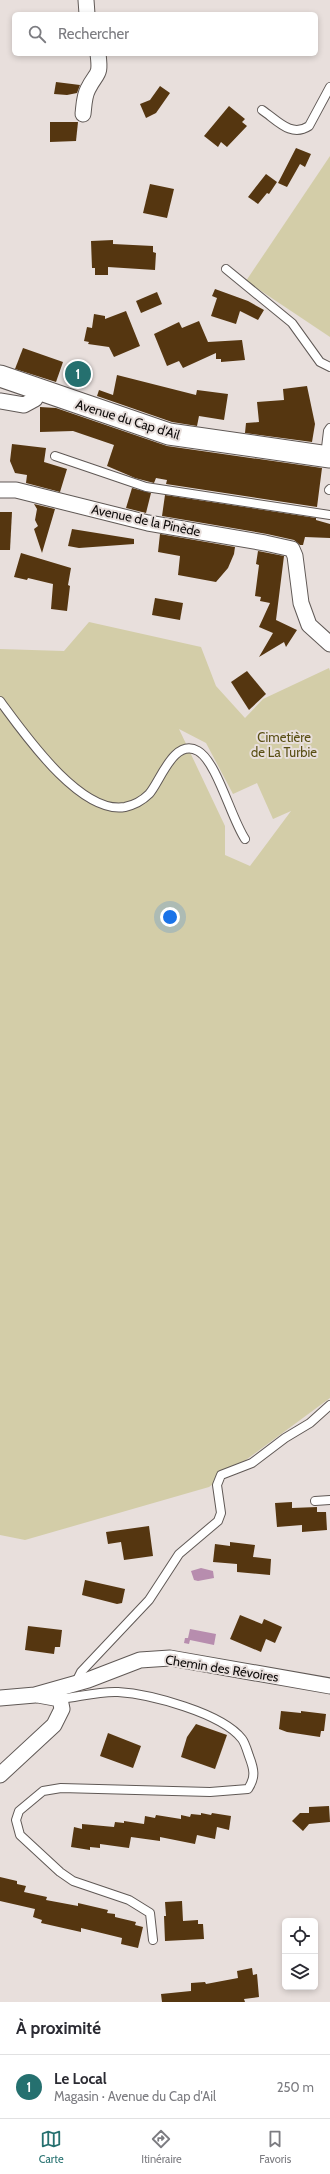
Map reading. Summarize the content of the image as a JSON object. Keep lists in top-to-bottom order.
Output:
{
  "streets": {
    "street": ["Avenue du Cap d'Ail", "Avenue de la Pinède", "Chemin des Révoires"]
  },
  "parks": ["Cimetière de La Turbie"],
  "page": {
    "search": "Rechercher",
    "pins": "1",
    "heading": "À proximité",
    "list": [
      {
        "mark": "1",
        "name": "Le Local",
        "note": "Magasin · Avenue du Cap d'Ail",
        "value": "250 m"
      }
    ],
    "nav": ["Carte", "Itinéraire", "Favoris"]
  }
}
